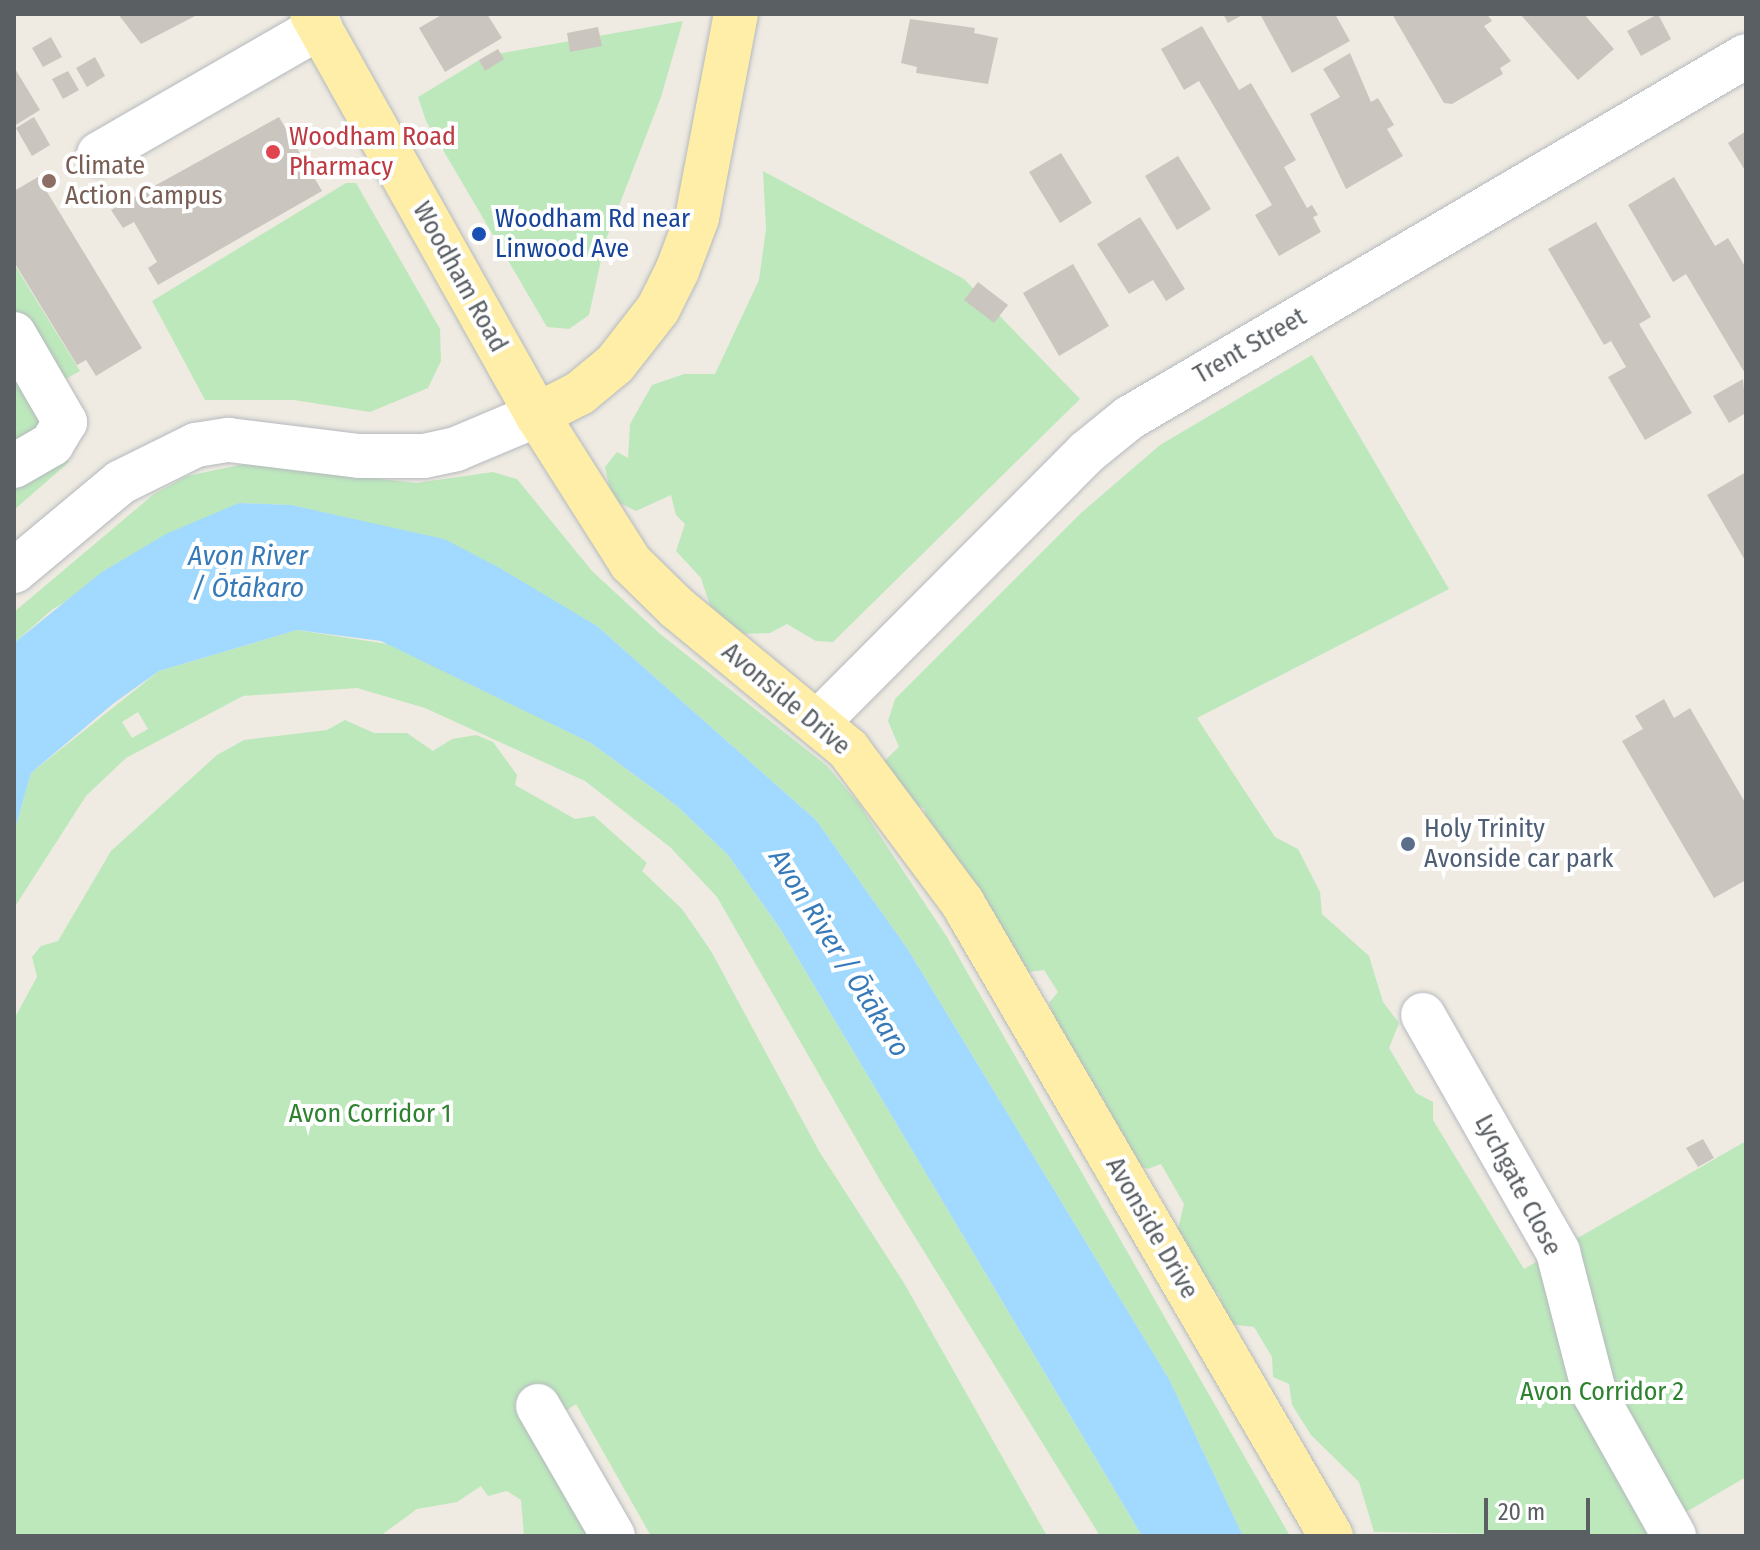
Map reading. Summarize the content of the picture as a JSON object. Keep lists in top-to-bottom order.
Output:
{
  "streets": {
    "main road": ["Woodham Road", "Avonside Drive"],
    "street": ["Trent Street", "Lychgate Close"]
  },
  "crossings": [
    ["Woodham Road", "Avonside Drive"],
    ["Trent Street", "Avonside Drive"]
  ],
  "water": ["Avon River / Ōtākaro"],
  "parks": ["Avon Corridor 1", "Avon Corridor 2"],
  "places": [
    "Woodham Road Pharmacy",
    "Climate Action Campus",
    "Woodham Rd near Linwood Ave",
    "Holy Trinity Avonside car park"
  ],
  "scale_bar": "20 m"
}
